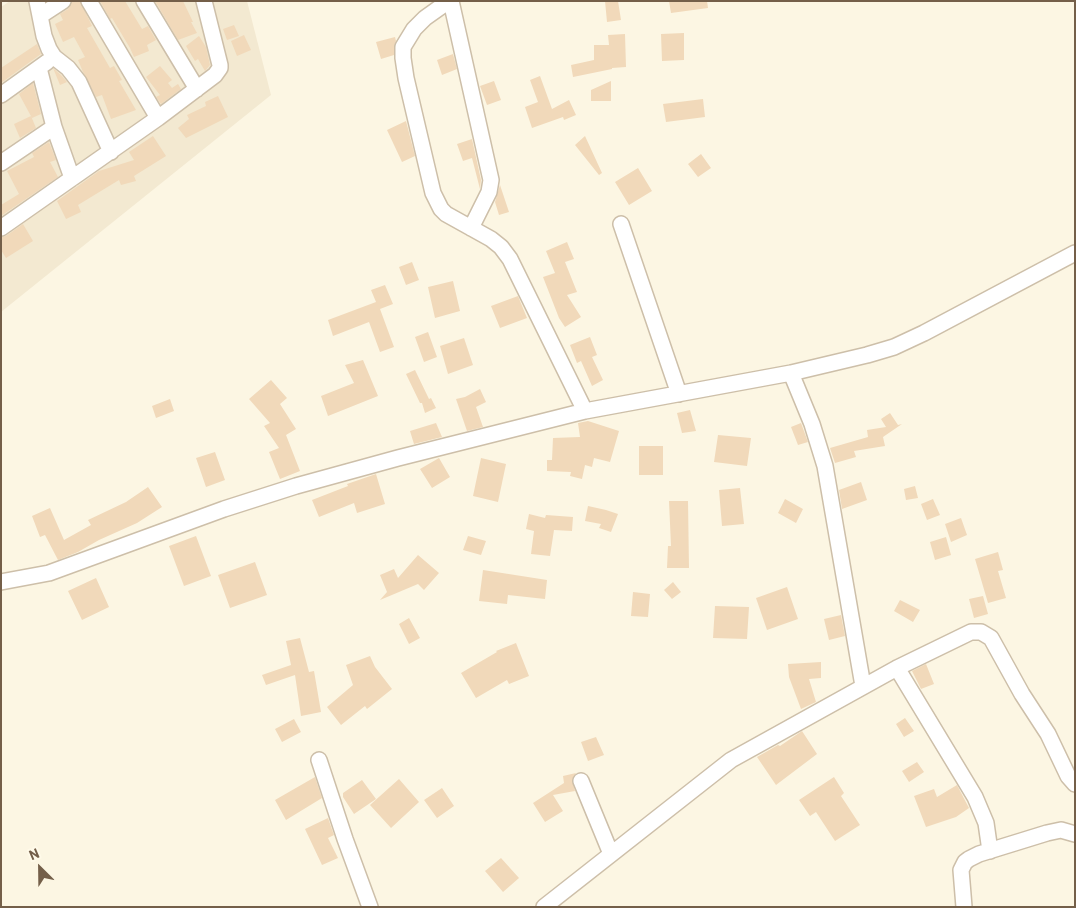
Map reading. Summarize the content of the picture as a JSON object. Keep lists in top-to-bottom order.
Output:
{
  "north": "top left"
}
